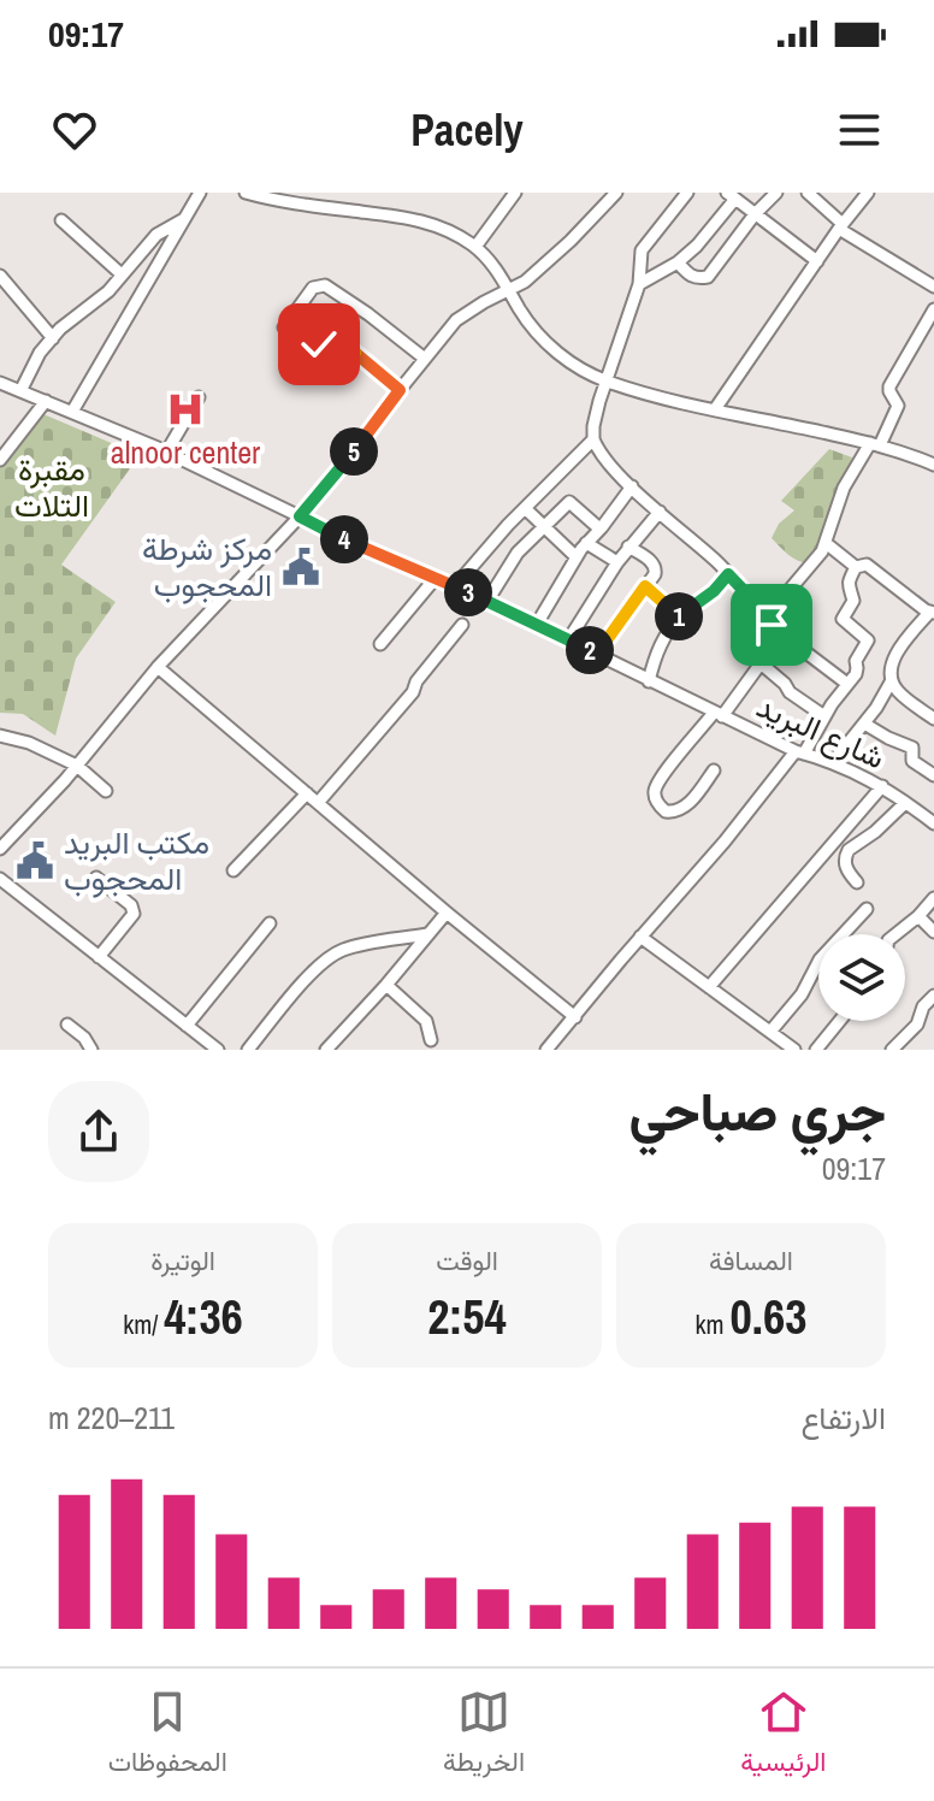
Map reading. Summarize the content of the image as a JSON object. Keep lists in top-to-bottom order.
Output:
{
  "streets": {
    "street": ["شارع البريد"]
  },
  "parks": ["مقبرة التلات"],
  "places": {
    "hospital": ["alnoor center"],
    "public building": ["مركز شرطة المحجوب", "مكتب البريد المحجوب"]
  },
  "page": {
    "status": "09:17",
    "header": "Pacely",
    "pins": [
      "5",
      "4",
      "3",
      "1",
      "2"
    ],
    "heading": ["جري صباحي", "09:17"],
    "stats": [
      ["المسافة", "0.63 km"],
      ["الوقت", "2:54"],
      ["الوتيرة", "4:36 /km"]
    ],
    "chart": ["الارتفاع", "211–220 m"],
    "tabs": ["الرئيسية", "الخريطة", "المحفوظات"]
  }
}
